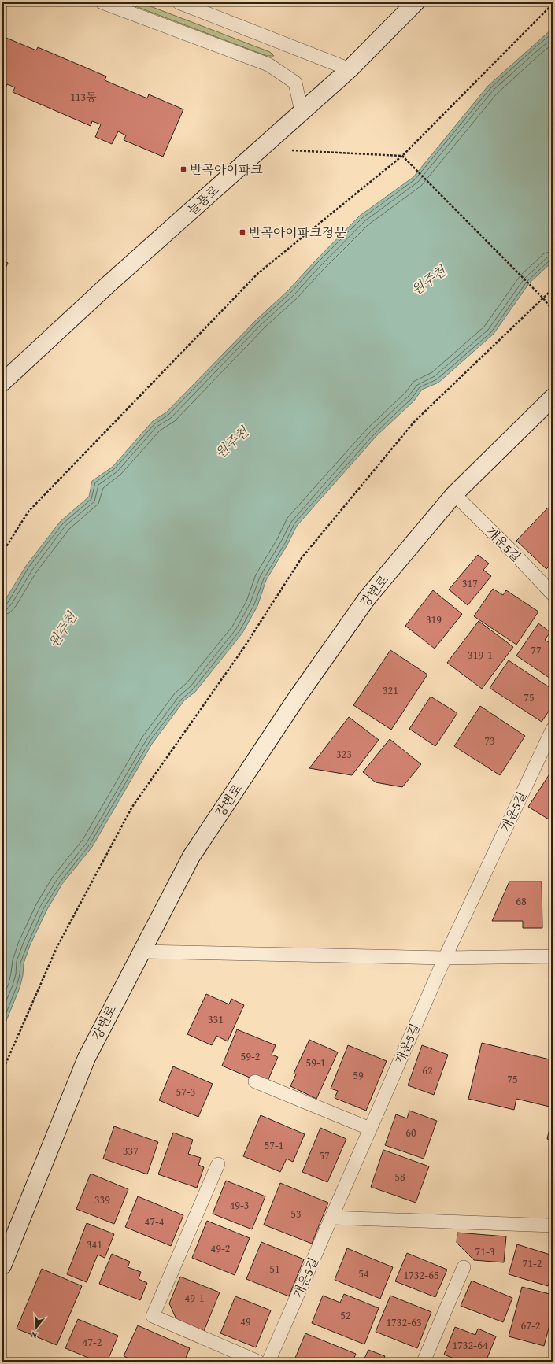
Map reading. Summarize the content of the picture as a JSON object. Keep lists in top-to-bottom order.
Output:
{
  "streets": {
    "street": ["늘품로", "강변로"],
    "lane": ["개운5길"]
  },
  "crossings": [
    ["개운5길", "강변로"]
  ],
  "water": ["원주천"],
  "places": {
    "transit": ["반곡아이파크", "반곡아이파크정문"]
  },
  "house_numbers": [
    "113동",
    "317",
    "319",
    "77",
    "319-1",
    "321",
    "75",
    "73",
    "323",
    "68",
    "331",
    "59-2",
    "59-1",
    "62",
    "59",
    "75",
    "57-3",
    "60",
    "57-1",
    "337",
    "57",
    "58",
    "339",
    "49-3",
    "53",
    "47-4",
    "341",
    "49-2",
    "71-3",
    "71-2",
    "51",
    "54",
    "1732-65",
    "49-1",
    "52",
    "49",
    "1732-63",
    "67-2",
    "47-2",
    "1732-64"
  ],
  "north": "bottom"
}
